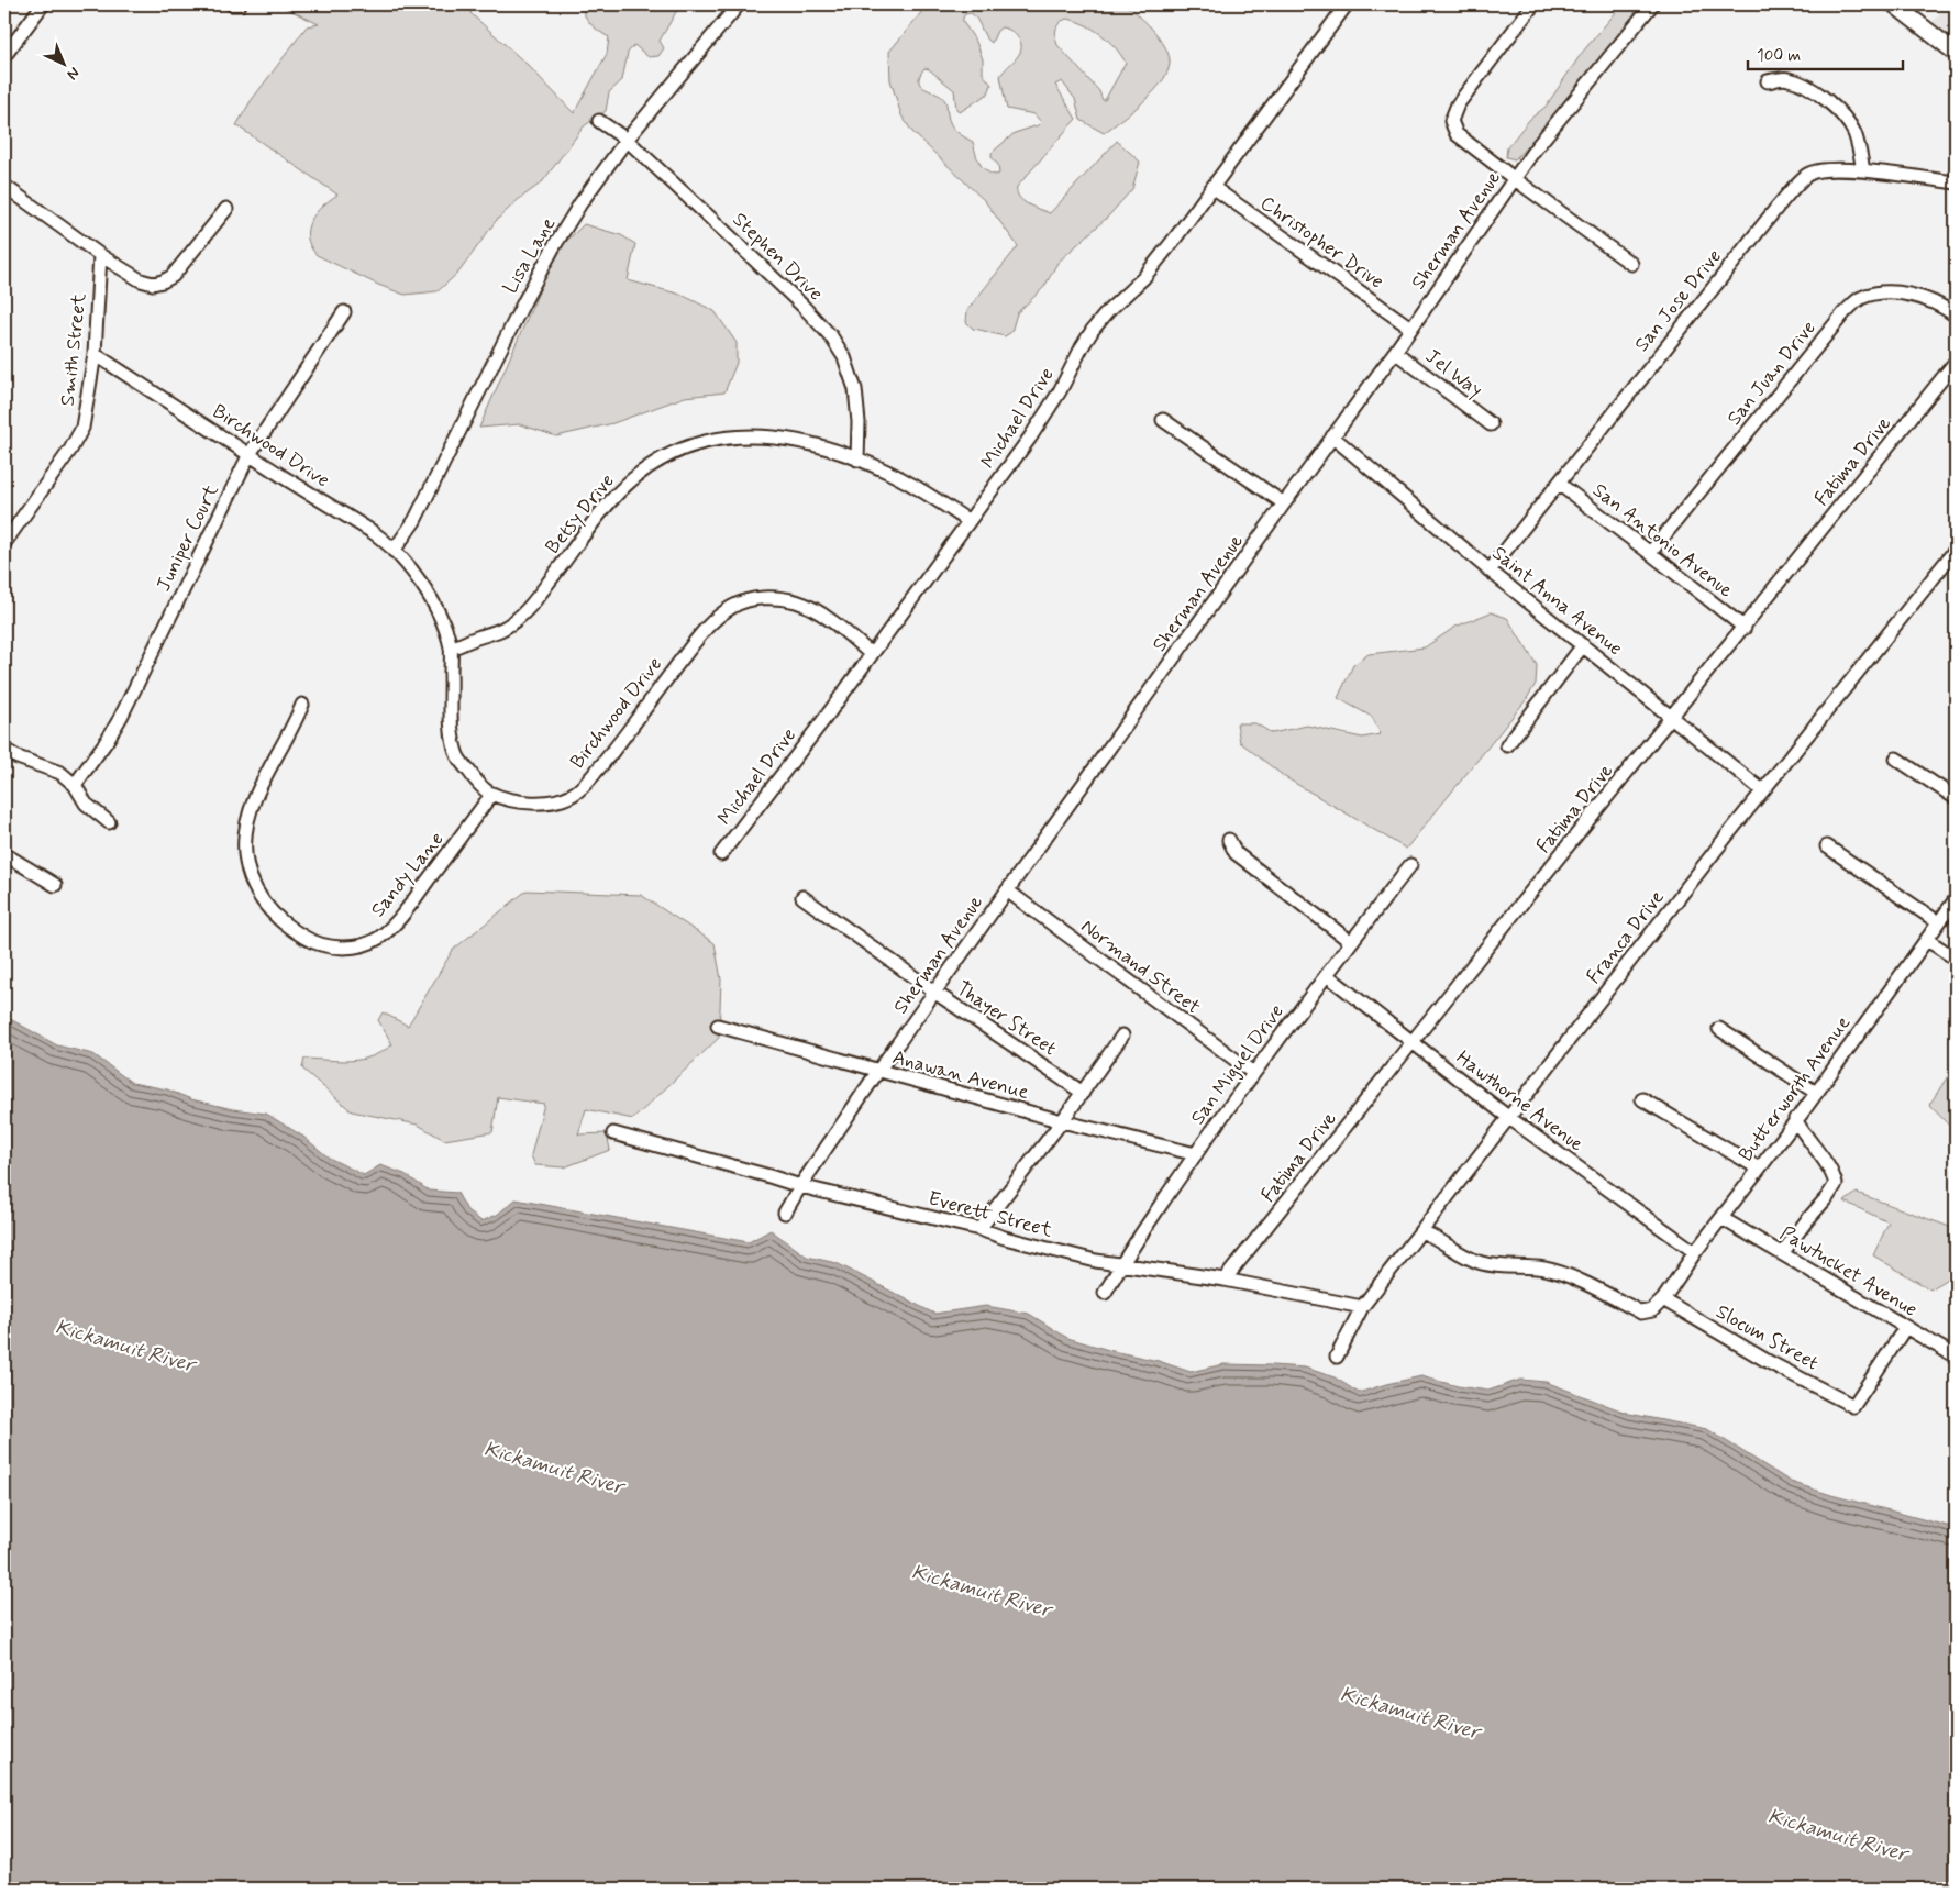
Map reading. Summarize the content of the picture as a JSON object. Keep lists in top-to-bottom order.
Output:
{
  "streets": {
    "street": [
      "Sherman Avenue",
      "Christopher Drive",
      "Lisa Lane",
      "Stephen Drive",
      "San Jose Drive",
      "Smith Street",
      "Jel Way",
      "San Juan Drive",
      "Michael Drive",
      "Birchwood Drive",
      "Fatima Drive",
      "Betsy Drive",
      "Juniper Court",
      "San Antonio Avenue",
      "Saint Anna Avenue",
      "Sandy Lane",
      "Franca Drive",
      "Normand Street",
      "Thayer Street",
      "San Miguel Drive",
      "Anawan Avenue",
      "Butterworth Avenue",
      "Hawthorne Avenue",
      "Everett Street",
      "Pawtucket Avenue",
      "Slocum Street"
    ]
  },
  "crossings": [
    ["Sherman Avenue", "Christopher Drive"],
    ["Sherman Avenue", "Jel Way"],
    ["Sherman Avenue", "Saint Anna Avenue"],
    ["Sherman Avenue", "Normand Street"],
    ["Sherman Avenue", "Thayer Street"],
    ["Sherman Avenue", "Anawan Avenue"],
    ["Sherman Avenue", "Everett Street"],
    ["Christopher Drive", "Michael Drive"],
    ["Lisa Lane", "Stephen Drive"],
    ["Lisa Lane", "Birchwood Drive"],
    ["Stephen Drive", "Betsy Drive"],
    ["San Jose Drive", "San Antonio Avenue"],
    ["San Jose Drive", "Saint Anna Avenue"],
    ["Smith Street", "Birchwood Drive"],
    ["San Juan Drive", "San Antonio Avenue"],
    ["Michael Drive", "Birchwood Drive"],
    ["Michael Drive", "Betsy Drive"],
    ["Birchwood Drive", "Betsy Drive"],
    ["Birchwood Drive", "Juniper Court"],
    ["Birchwood Drive", "Sandy Lane"],
    ["Fatima Drive", "San Antonio Avenue"],
    ["Fatima Drive", "Saint Anna Avenue"],
    ["Fatima Drive", "Hawthorne Avenue"],
    ["Fatima Drive", "Everett Street"],
    ["Saint Anna Avenue", "Franca Drive"],
    ["Franca Drive", "Hawthorne Avenue"],
    ["Franca Drive", "Everett Street"],
    ["Normand Street", "San Miguel Drive"],
    ["San Miguel Drive", "Anawan Avenue"],
    ["San Miguel Drive", "Hawthorne Avenue"],
    ["San Miguel Drive", "Everett Street"],
    ["Butterworth Avenue", "Hawthorne Avenue"],
    ["Butterworth Avenue", "Pawtucket Avenue"],
    ["Butterworth Avenue", "Slocum Street"],
    ["Pawtucket Avenue", "Slocum Street"]
  ],
  "water": ["Kickamuit River"],
  "scale_bar": "100 m",
  "north": "bottom right"
}
